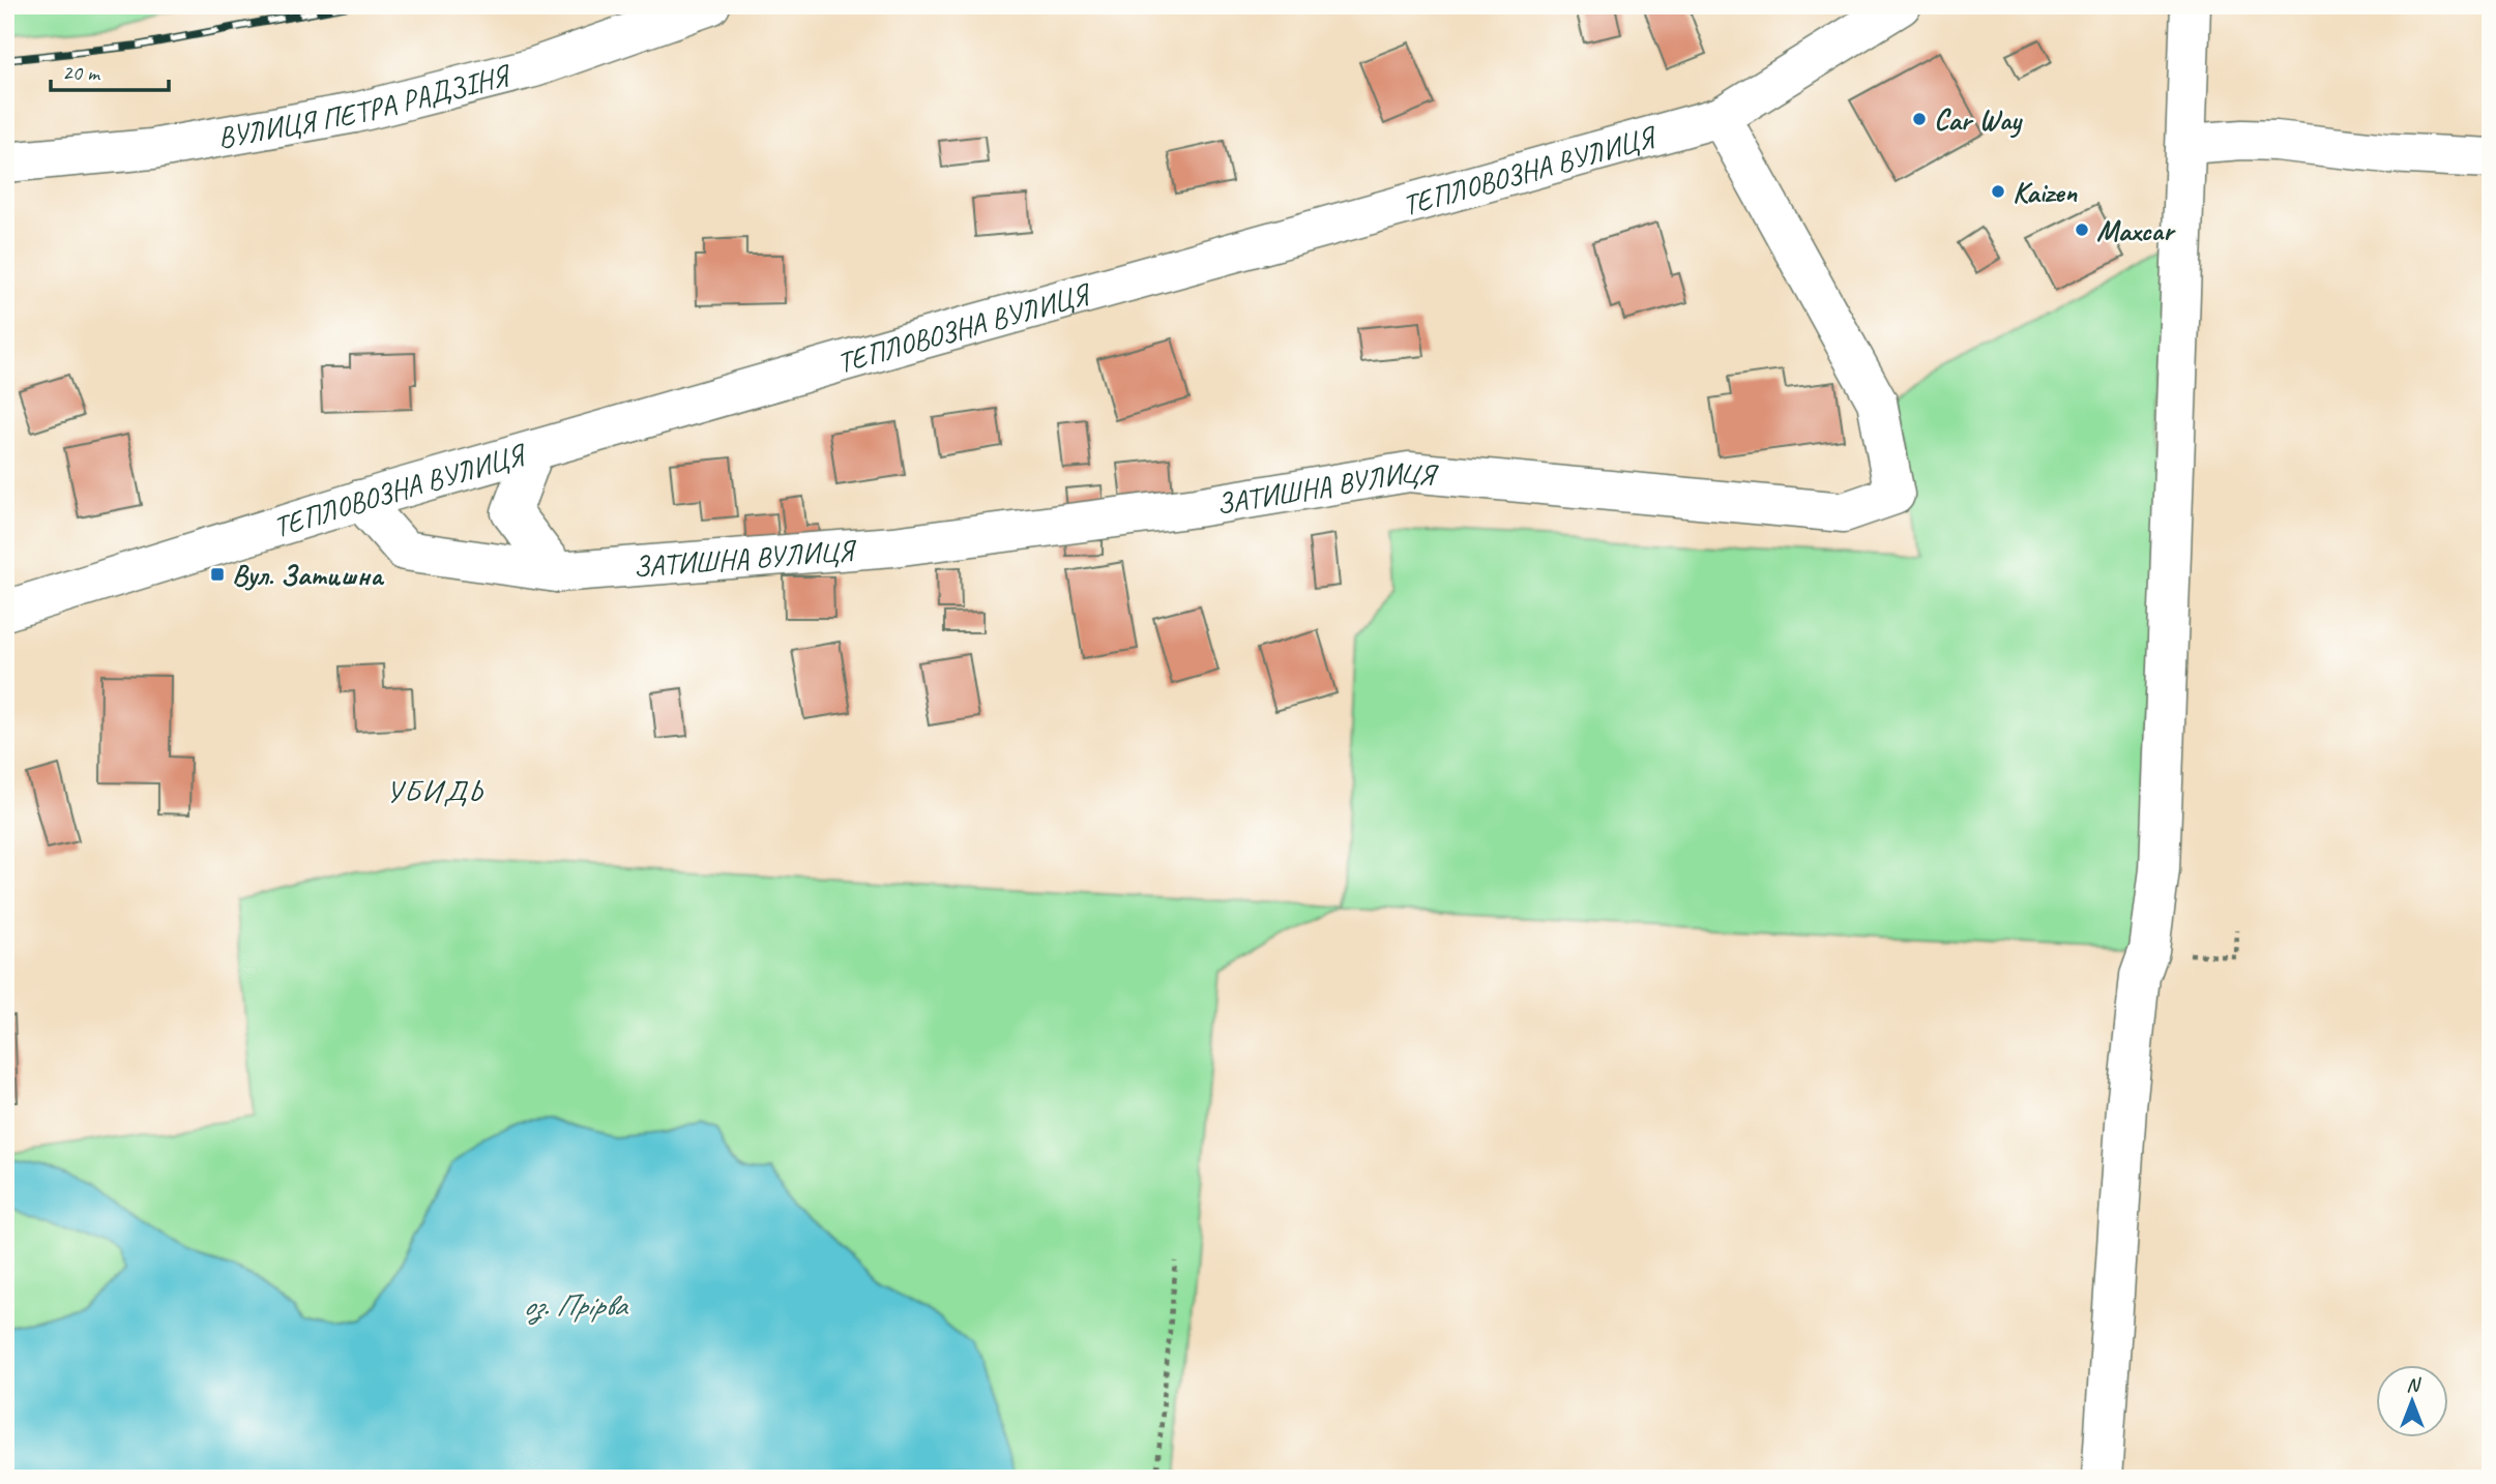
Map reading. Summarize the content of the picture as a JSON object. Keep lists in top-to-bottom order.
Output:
{
  "streets": {
    "street": ["ВУЛИЦЯ ПЕТРА РАДЗІНЯ", "ТЕПЛОВОЗНА ВУЛИЦЯ", "ЗАТИШНА ВУЛИЦЯ"]
  },
  "crossings": [
    ["ТЕПЛОВОЗНА ВУЛИЦЯ", "ЗАТИШНА ВУЛИЦЯ"]
  ],
  "districts": ["УБИДЬ"],
  "water": ["оз. Прірва"],
  "places": {
    "other": ["Car Way", "Kaizen", "Maxcar"],
    "transit": ["Вул. Затишна"]
  },
  "scale_bar": "20 m",
  "north": "top"
}
